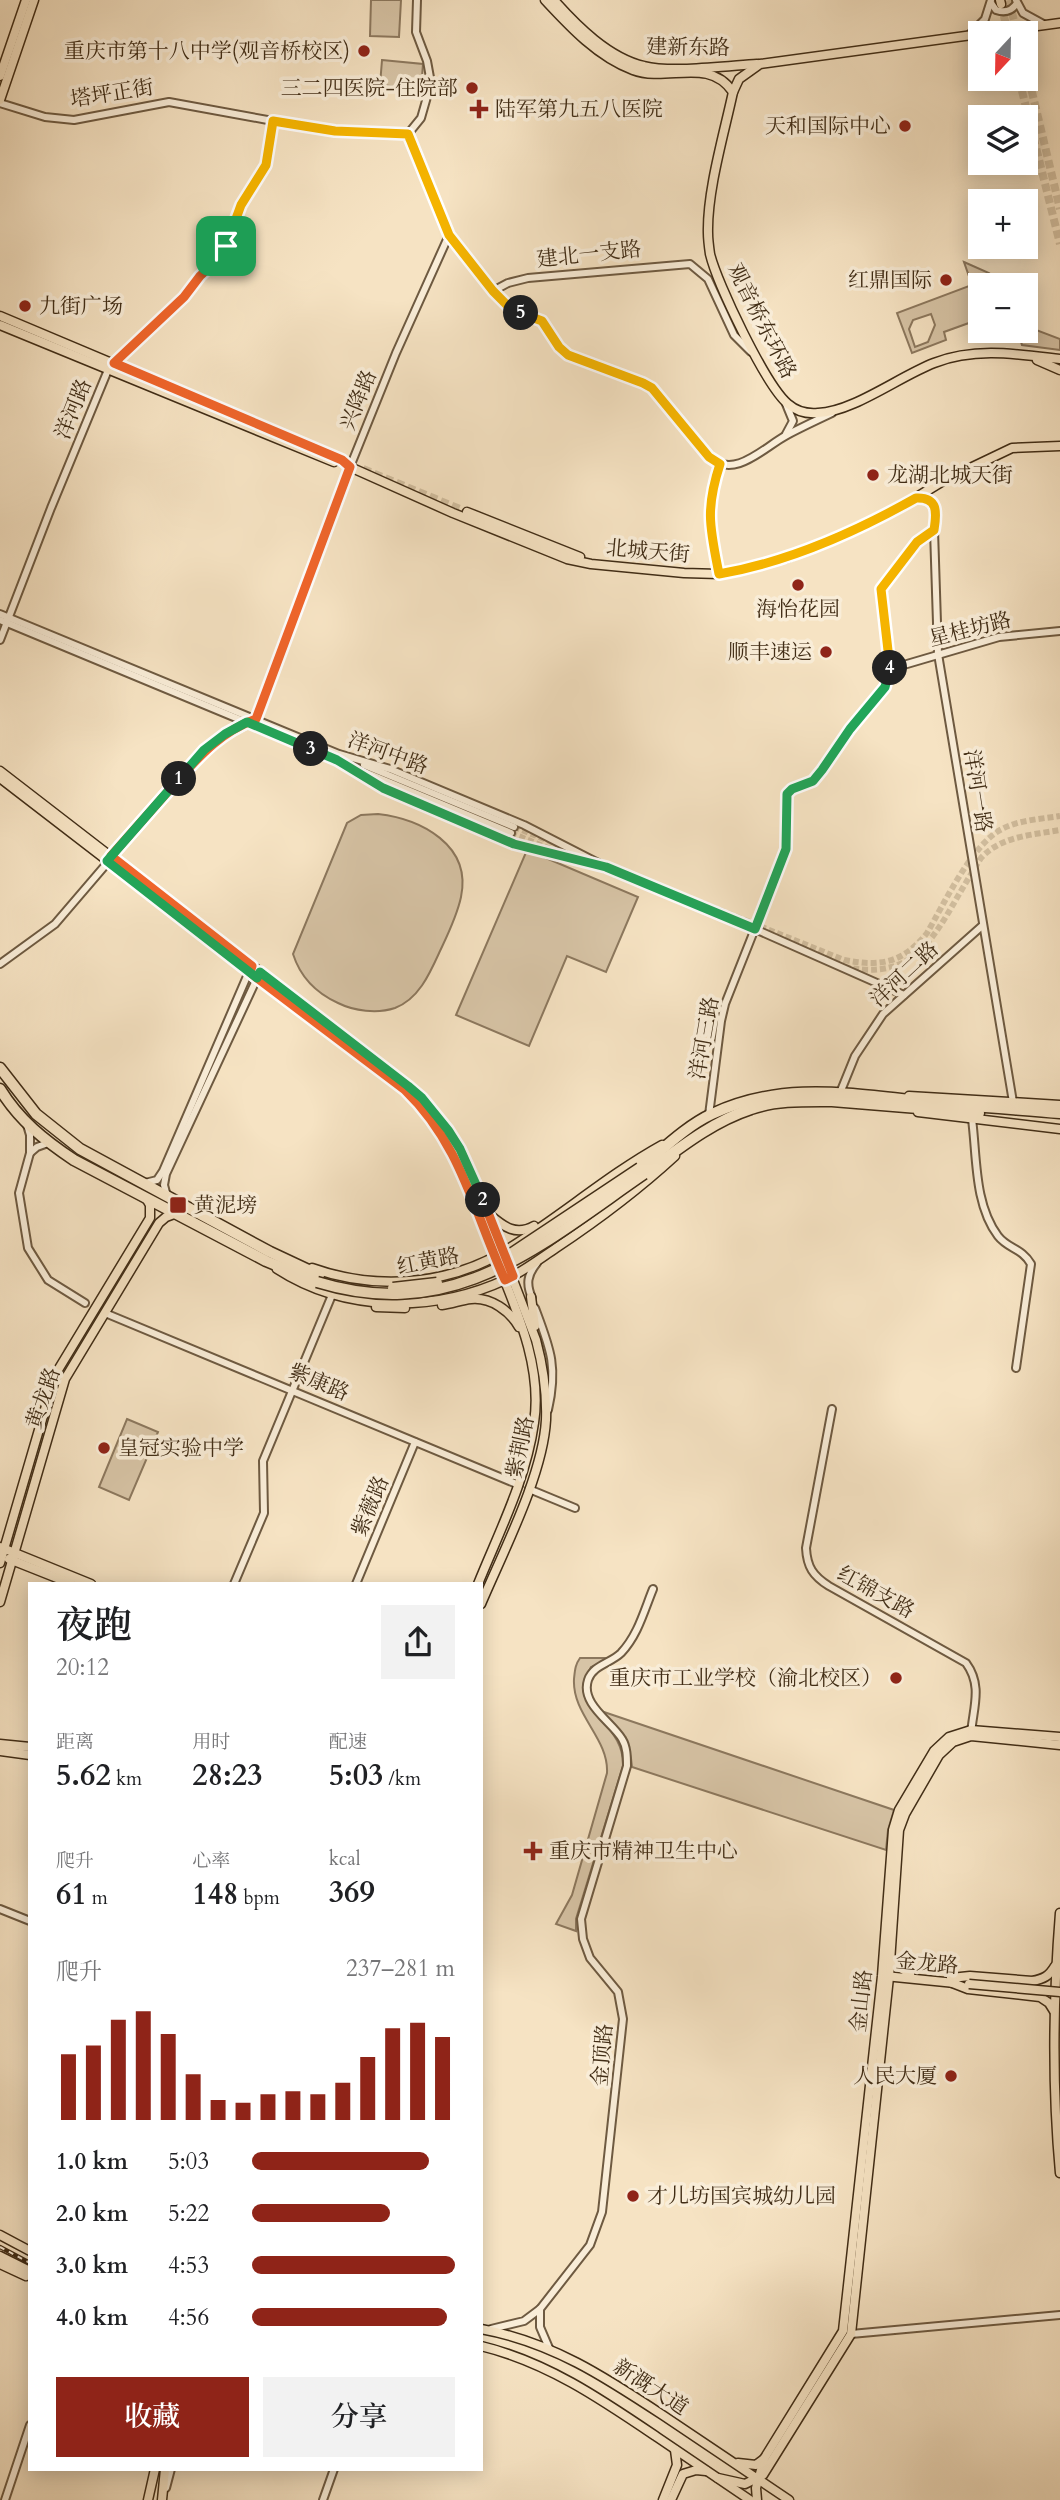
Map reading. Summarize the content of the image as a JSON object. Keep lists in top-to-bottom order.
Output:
{
  "streets": {
    "highway": ["红黄路"],
    "main road": [
      "建新东路",
      "观音桥东环路",
      "北城天街",
      "黄龙路",
      "紫荆路",
      "金龙路",
      "金山路",
      "新溉大道"
    ],
    "street": [
      "塔坪正街",
      "建北一支路",
      "兴降路",
      "洋河路",
      "星桂坊路",
      "洋河中路",
      "洋河一路",
      "洋河二路",
      "洋河三路",
      "紫康路",
      "紫薇路",
      "红锦支路",
      "金顶路"
    ]
  },
  "crossings": [
    ["建新东路", "观音桥东环路"],
    ["塔坪正街", "洋河路"],
    ["建北一支路", "观音桥东环路"],
    ["兴降路", "北城天街"],
    ["兴降路", "洋河中路"],
    ["洋河路", "北城天街"],
    ["洋河路", "洋河中路"],
    ["北城天街", "洋河一路"],
    ["星桂坊路", "洋河一路"],
    ["星桂坊路", "洋河三路"],
    ["洋河中路", "洋河二路"],
    ["洋河中路", "洋河三路"],
    ["洋河一路", "洋河二路"],
    ["洋河二路", "红黄路"],
    ["洋河三路", "红黄路"],
    ["紫康路", "黄龙路"],
    ["紫康路", "紫荆路"],
    ["紫康路", "紫薇路"],
    ["红锦支路", "金山路"],
    ["金龙路", "金山路"]
  ],
  "places": {
    "other": [
      "重庆市第十八中学(观音桥校区)",
      "三二四医院-住院部",
      "天和国际中心",
      "红鼎国际",
      "九街广场",
      "龙湖北城天街",
      "海怡花园",
      "顺丰速运",
      "皇冠实验中学",
      "重庆市工业学校（渝北校区）",
      "人民大厦",
      "才儿坊国宾城幼儿园"
    ],
    "health": ["陆军第九五八医院", "重庆市精神卫生中心"],
    "transit": ["黄泥塝"]
  },
  "north": "bottom",
  "page": {
    "map_buttons": ["+", "−"],
    "pins": [
      "5",
      "4",
      "3",
      "1",
      "2"
    ],
    "heading": ["夜跑", "20:12"],
    "stats": [
      ["距离", "5.62 km"],
      ["用时", "28:23"],
      ["配速", "5:03 /km"],
      ["爬升", "61 m"],
      ["心率", "148 bpm"],
      ["kcal", "369"]
    ],
    "chart": ["爬升", "237–281 m"],
    "list": [
      {
        "name": "1.0 km",
        "note": "5:03"
      },
      {
        "name": "2.0 km",
        "note": "5:22"
      },
      {
        "name": "3.0 km",
        "note": "4:53"
      },
      {
        "name": "4.0 km",
        "note": "4:56"
      }
    ],
    "buttons": ["收藏", "分享"]
  }
}
